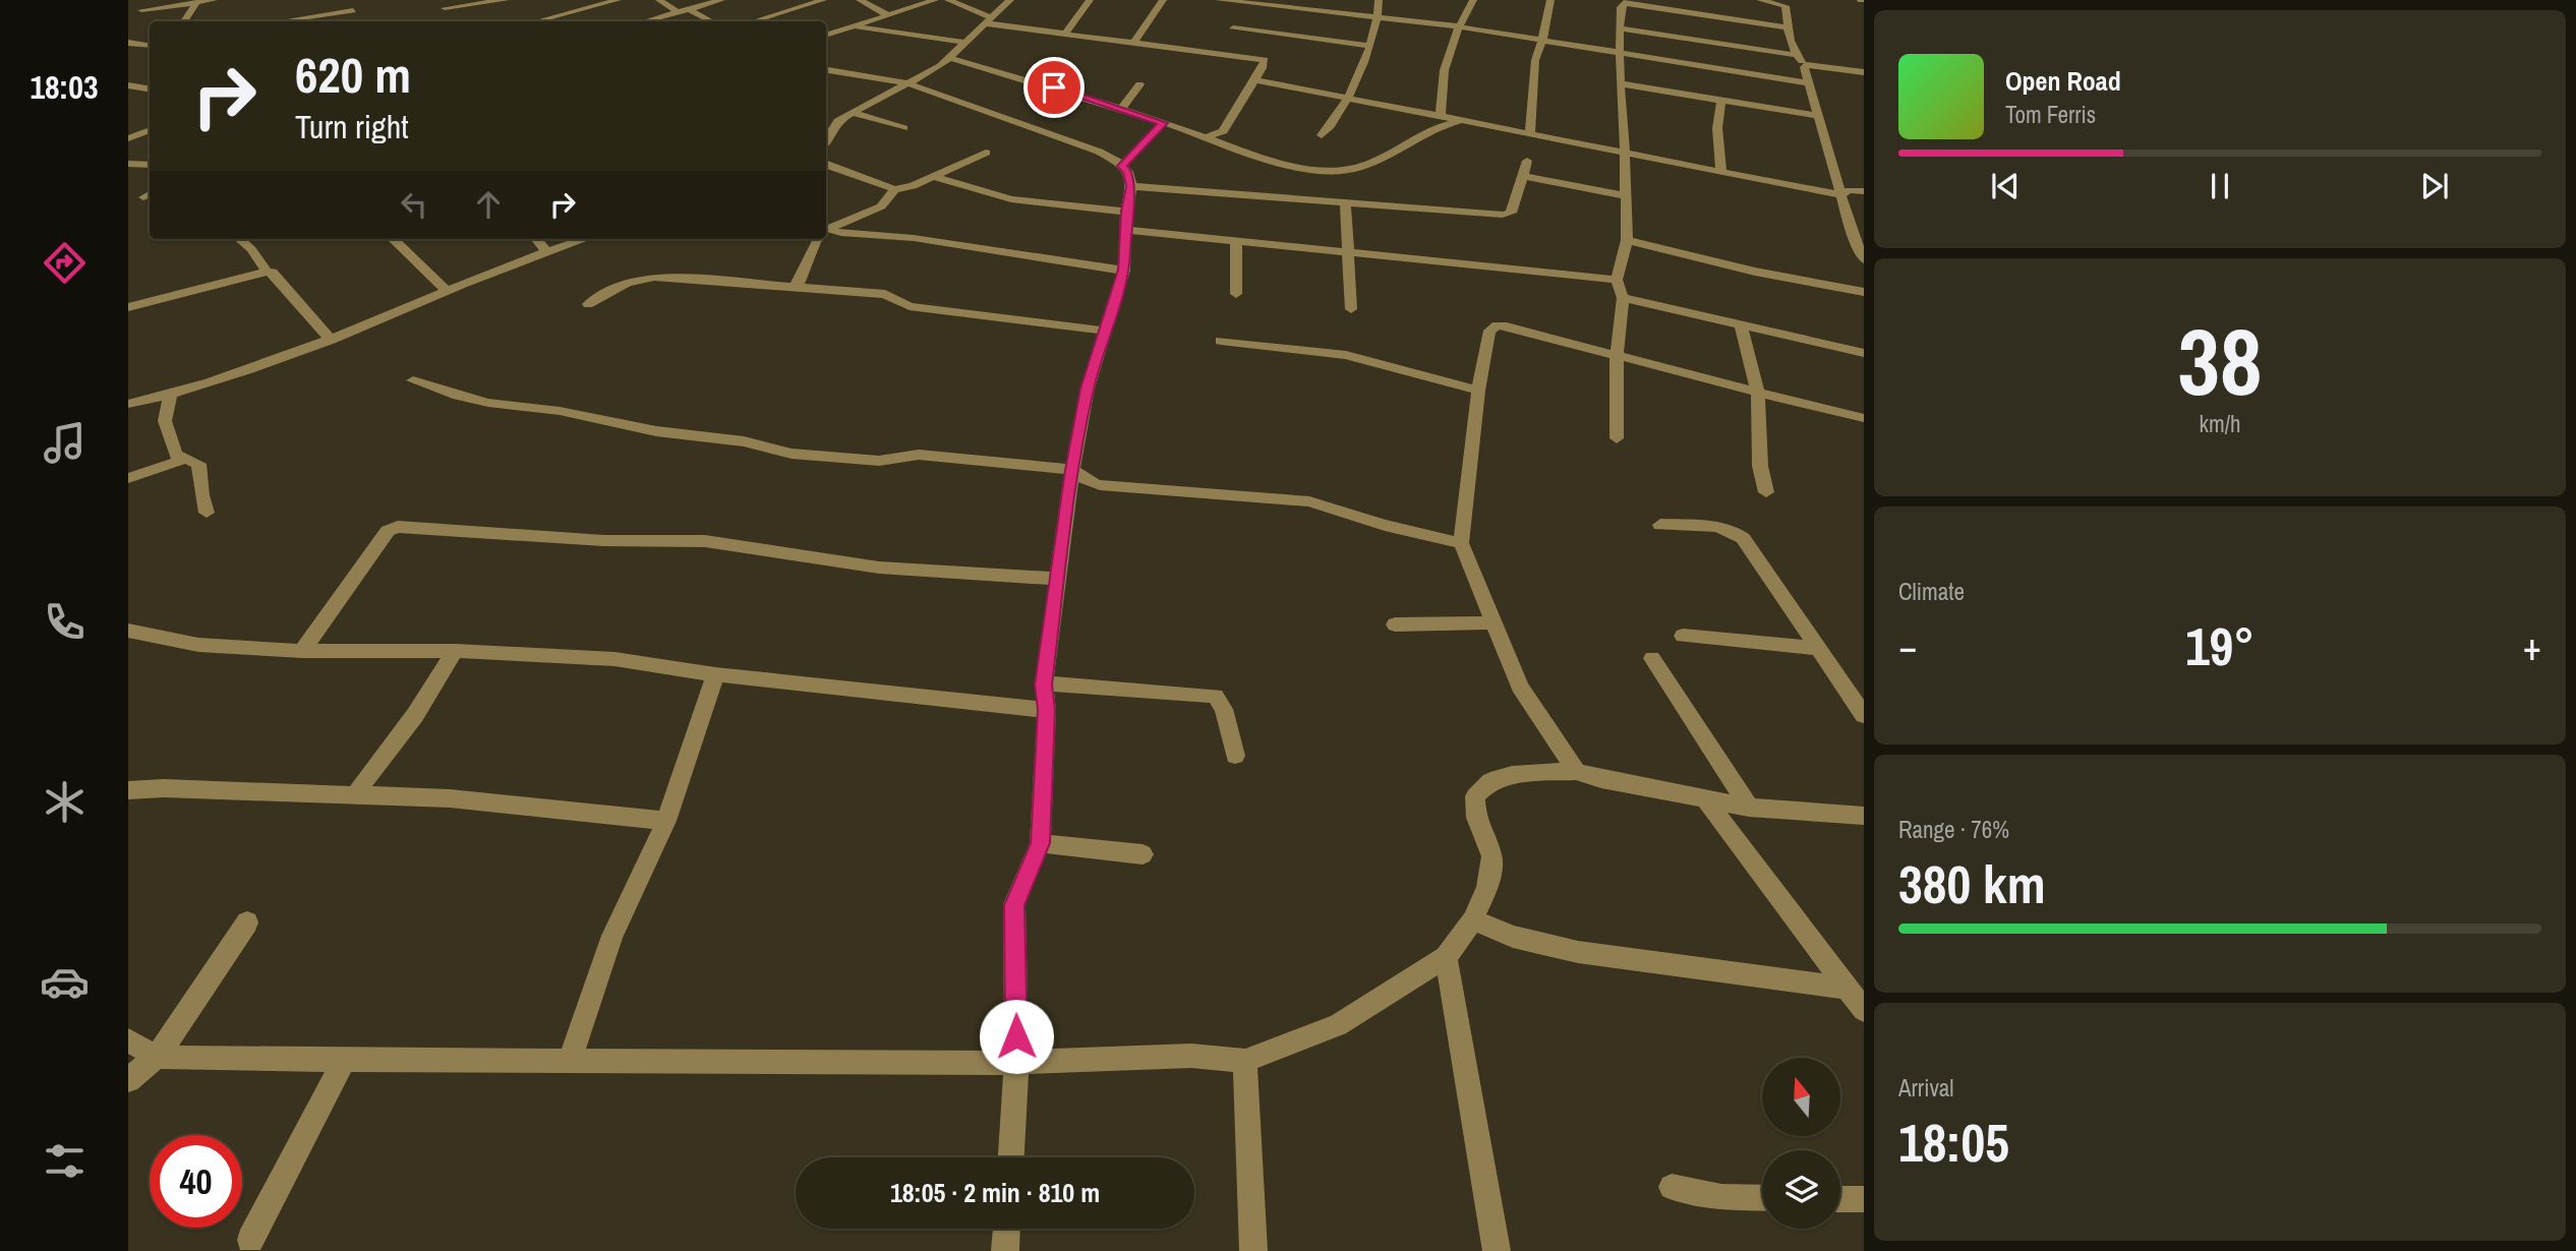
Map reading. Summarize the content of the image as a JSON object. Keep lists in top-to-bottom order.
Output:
{
  "north": "top",
  "page": {
    "tabs": "18:03",
    "turn": ["620 m", "Turn right"],
    "song": ["Open Road", "Tom Ferris"],
    "tile": [
      ["38", "km/h"],
      "Climate",
      ["Range · 76%", "380 km"],
      ["Arrival", "18:05"]
    ],
    "heat": ["−", "19°", "+"],
    "limit": "40",
    "trip": "18:05 · 2 min · 810 m"
  }
}
